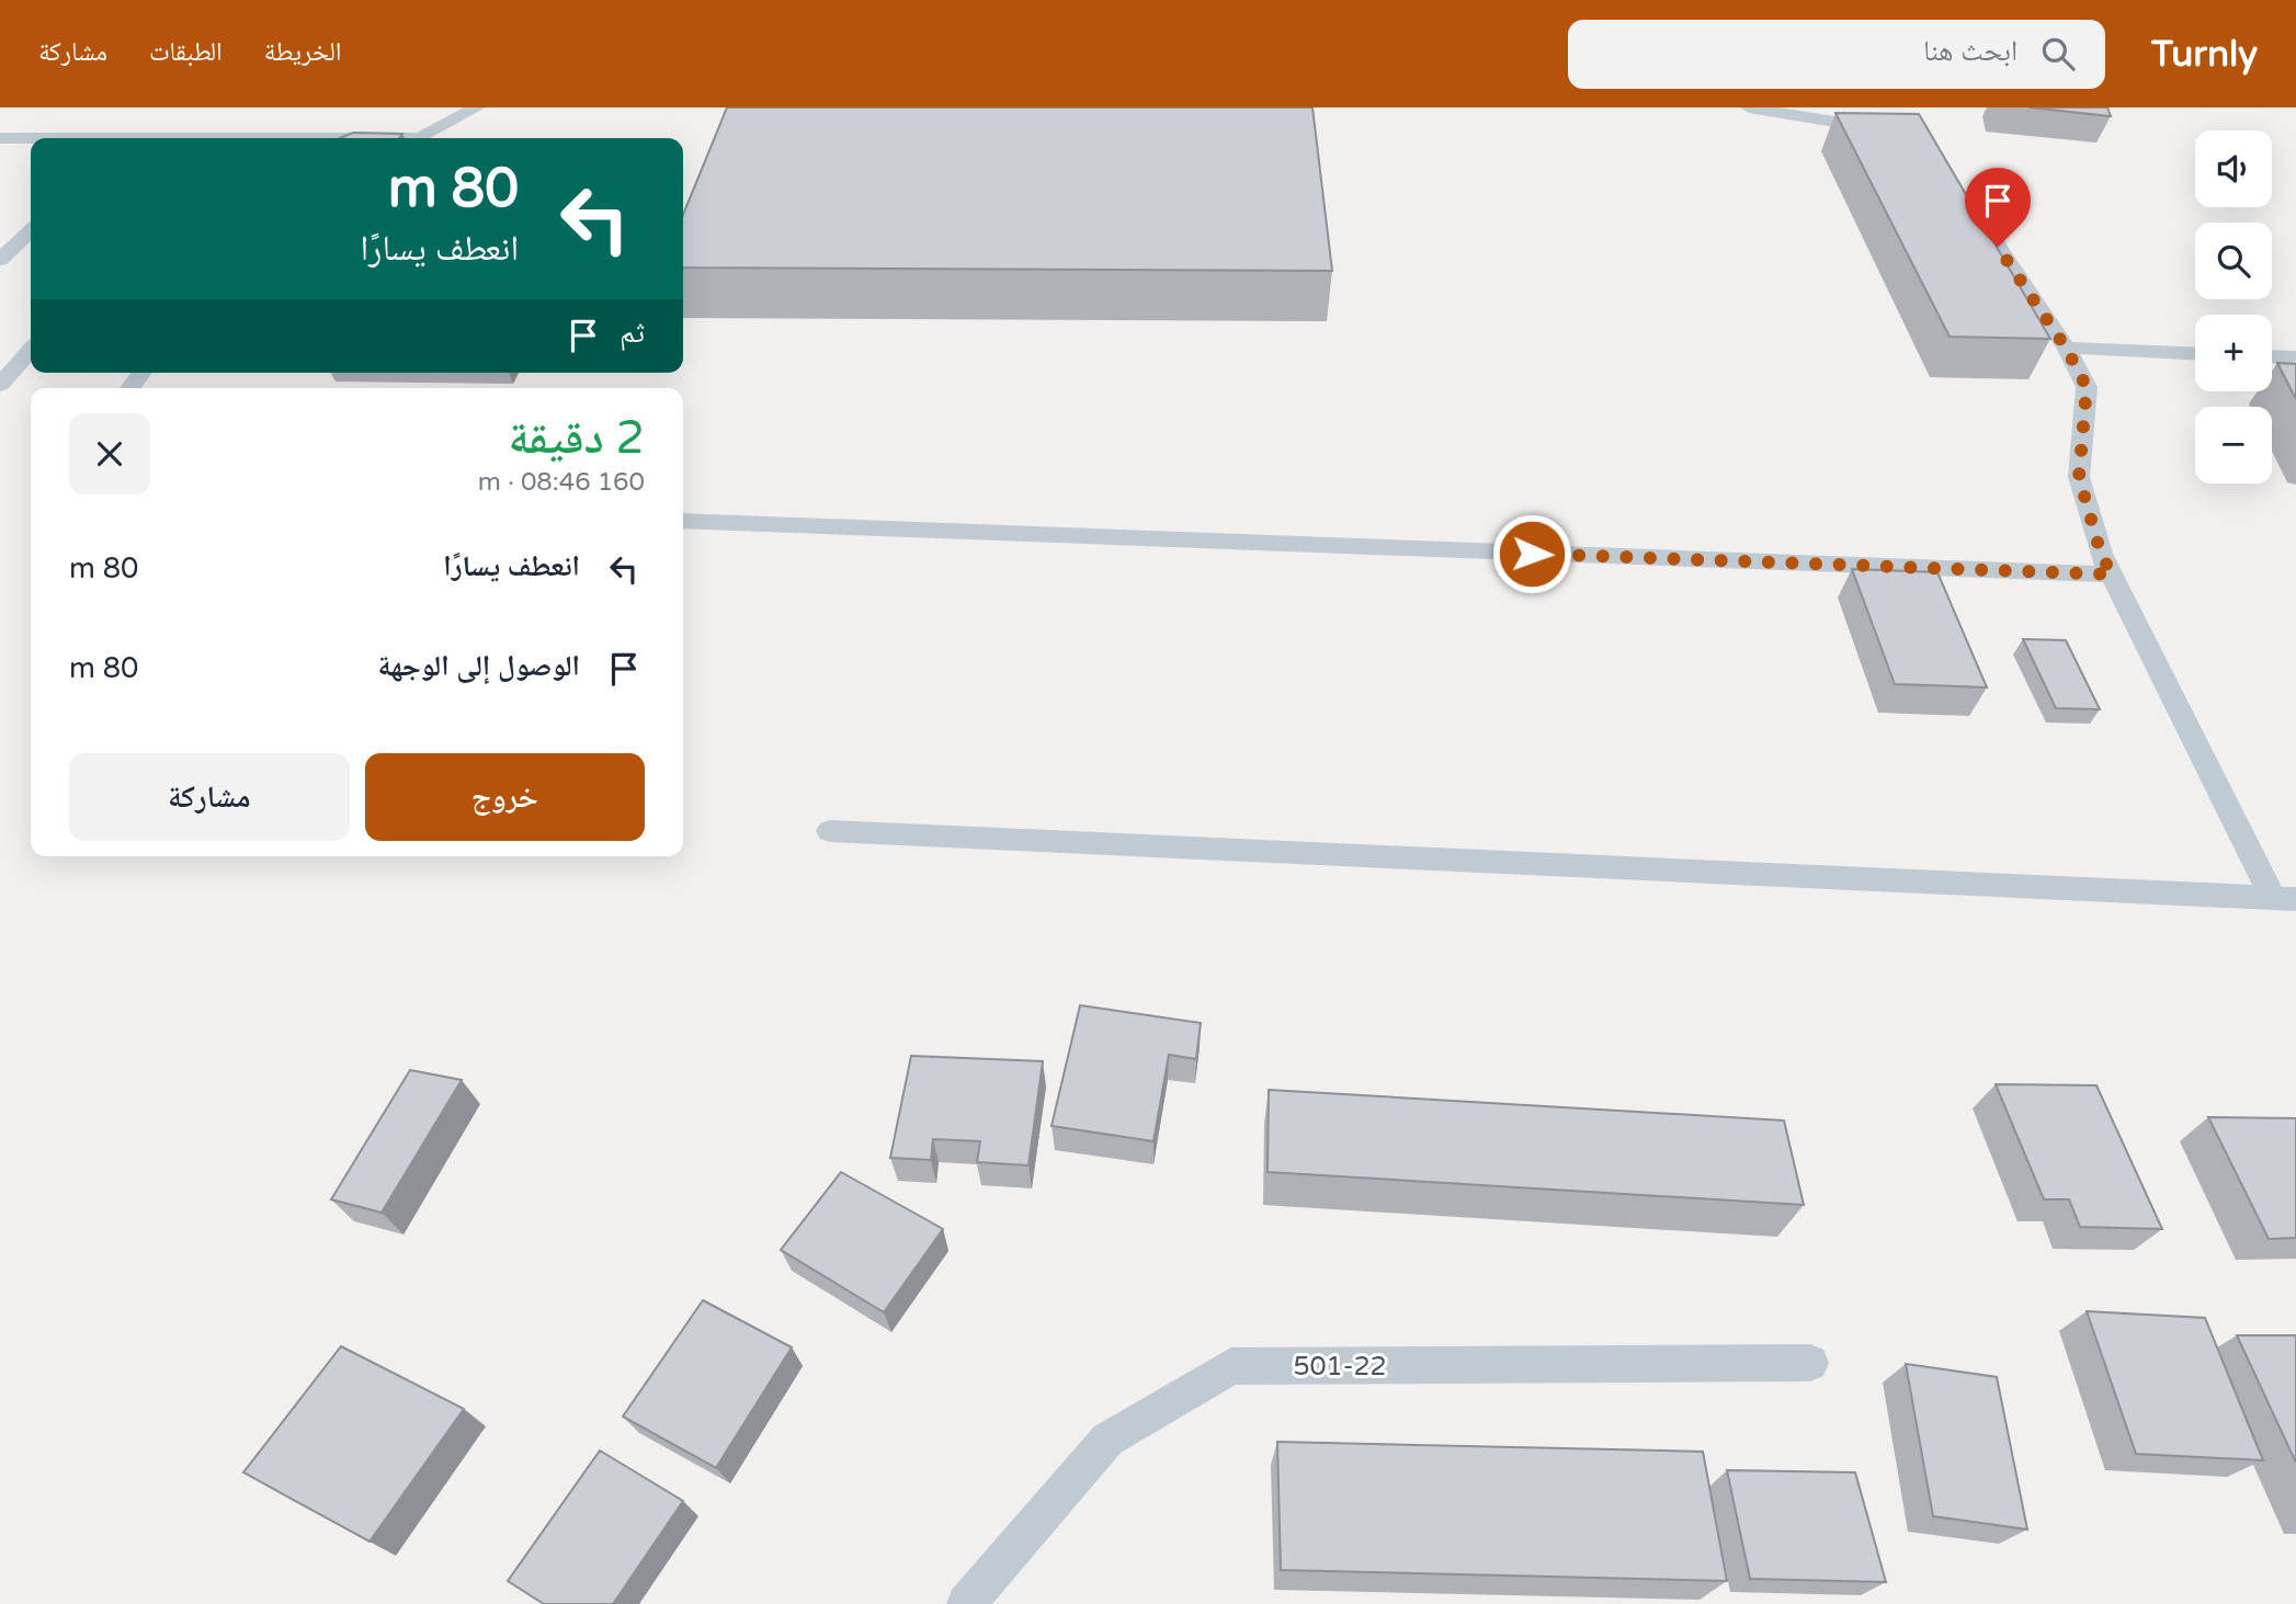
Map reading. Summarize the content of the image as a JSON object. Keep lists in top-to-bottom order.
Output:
{
  "streets": {
    "lane": ["501-22"]
  },
  "page": {
    "header": "Turnly",
    "search": "ابحث هنا",
    "nav": ["الخريطة", "الطبقات", "مشاركة"],
    "map_buttons": ["+", "−"],
    "turn": ["80 m", "انعطف يسارًا"],
    "then": "ثم",
    "heading": ["2 دقيقة", "160 m · 08:46"],
    "list": [
      {
        "name": "انعطف يسارًا",
        "value": "80 m"
      },
      {
        "name": "الوصول إلى الوجهة",
        "value": "80 m"
      }
    ],
    "buttons": ["خروج", "مشاركة"]
  }
}
